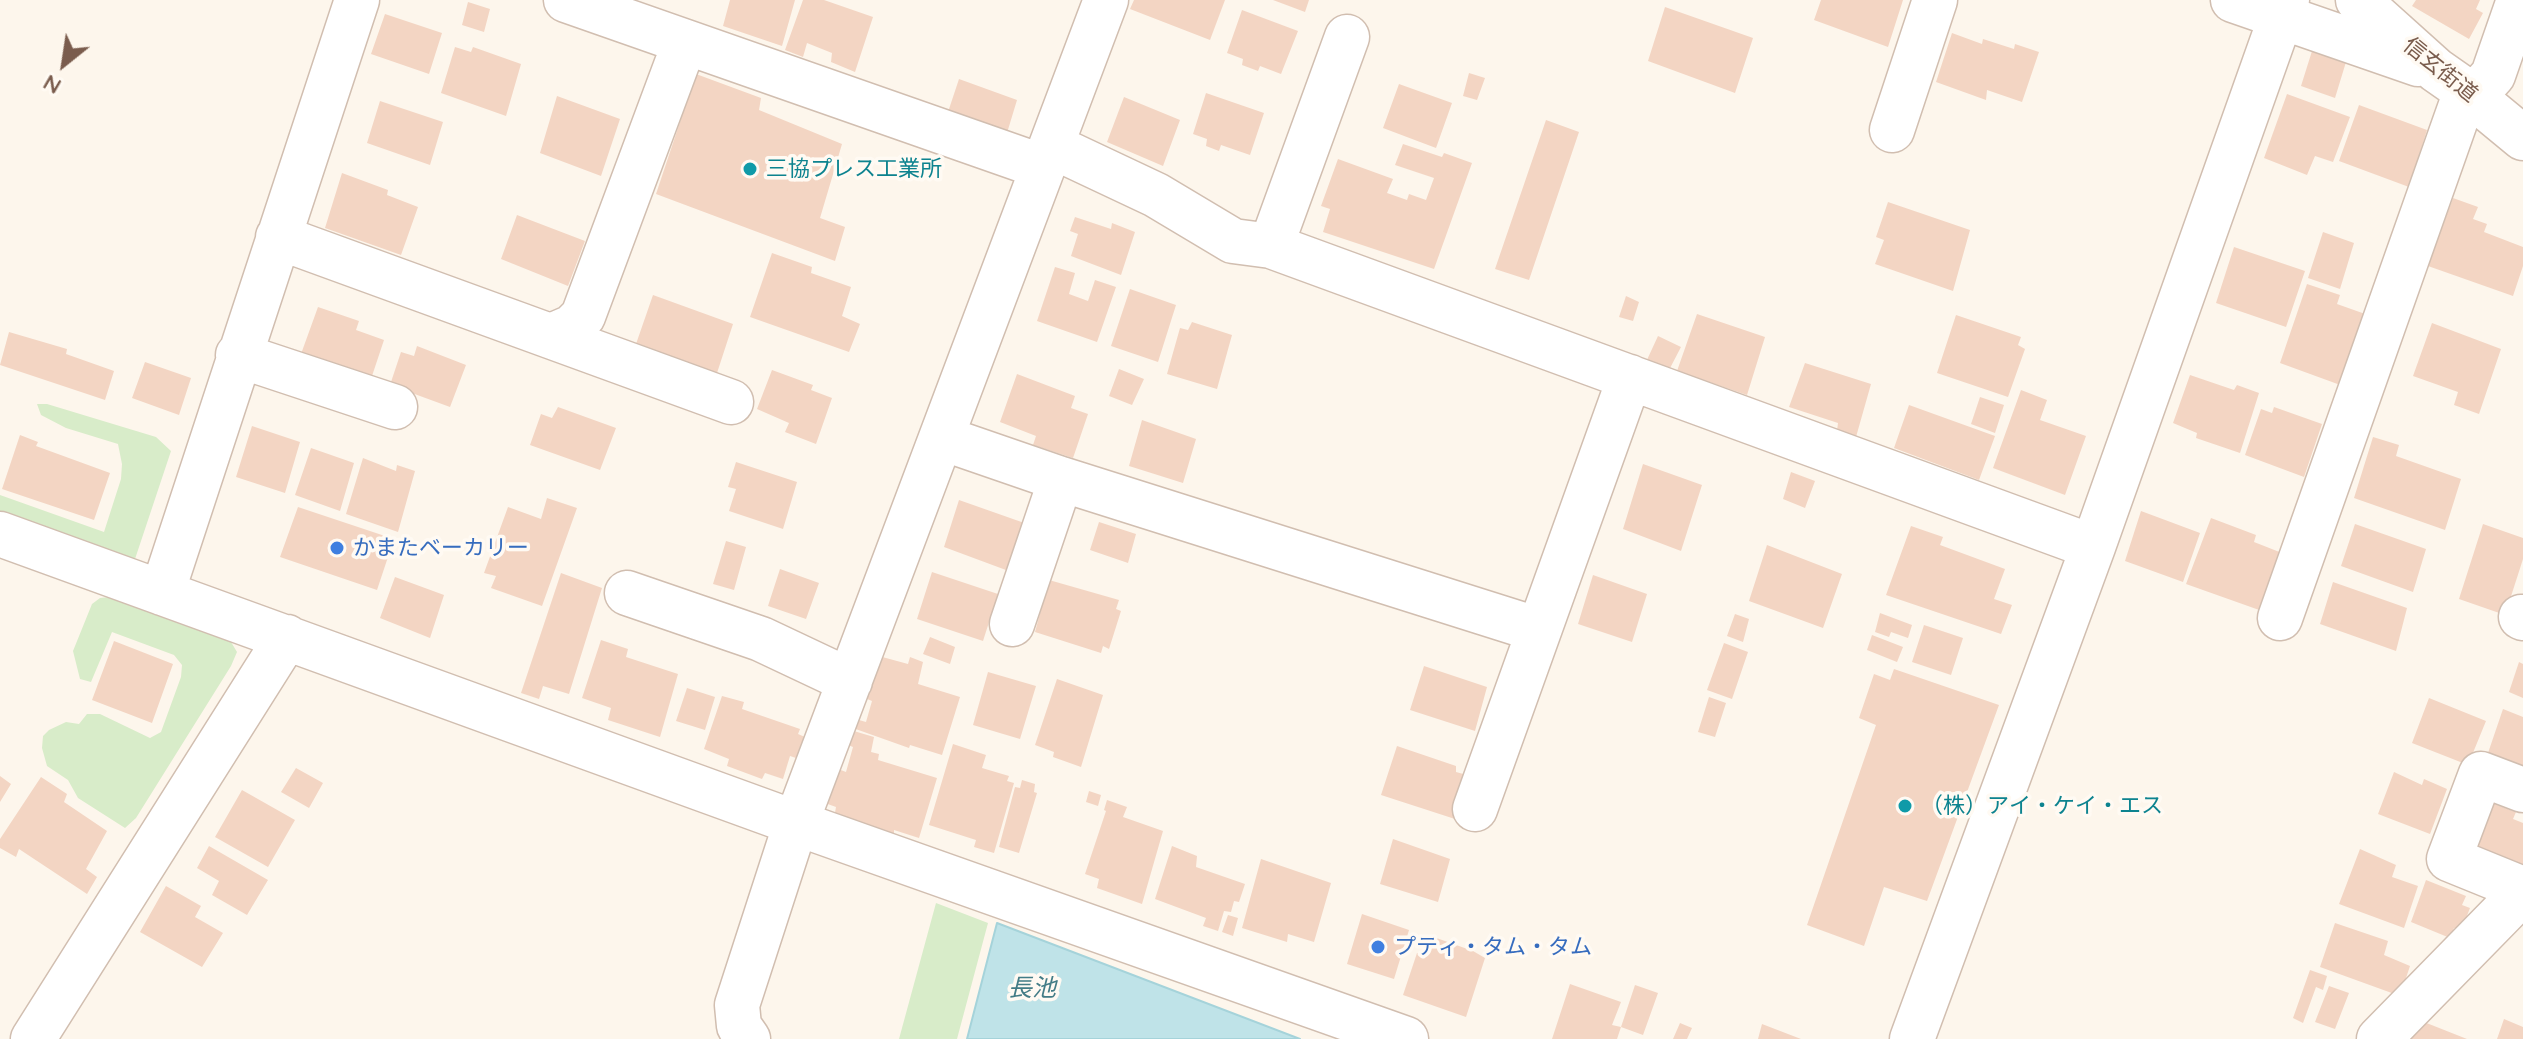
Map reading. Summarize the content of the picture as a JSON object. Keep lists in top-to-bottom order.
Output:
{
  "streets": {
    "street": ["信玄街道"]
  },
  "water": ["長池"],
  "places": [
    "三協プレス工業所",
    "かまたベーカリー",
    "（株）アイ・ケイ・エス",
    "プティ・タム・タム"
  ],
  "north": "bottom left"
}
